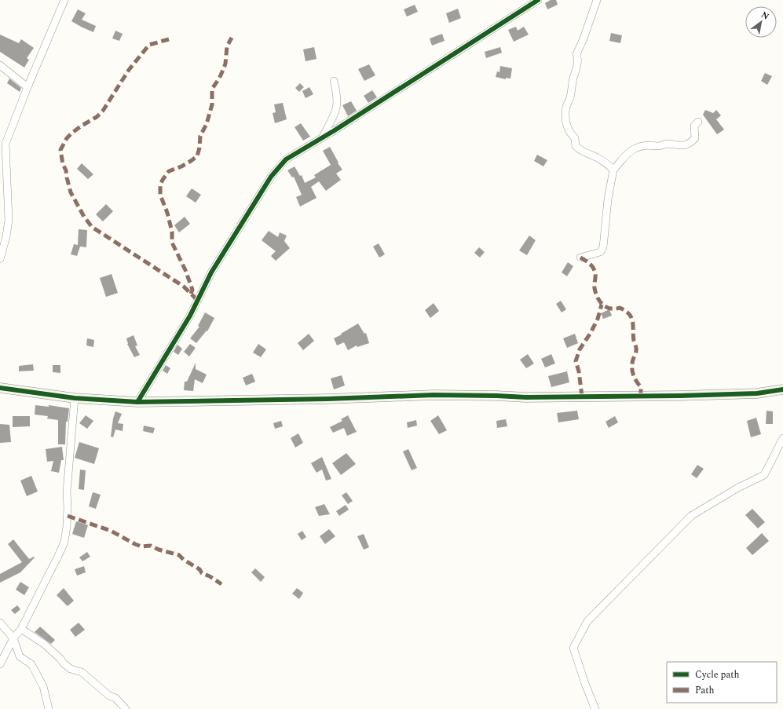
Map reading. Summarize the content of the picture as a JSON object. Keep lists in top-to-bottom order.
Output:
{
  "legend": ["Cycle path", "Path"],
  "north": "top right"
}
